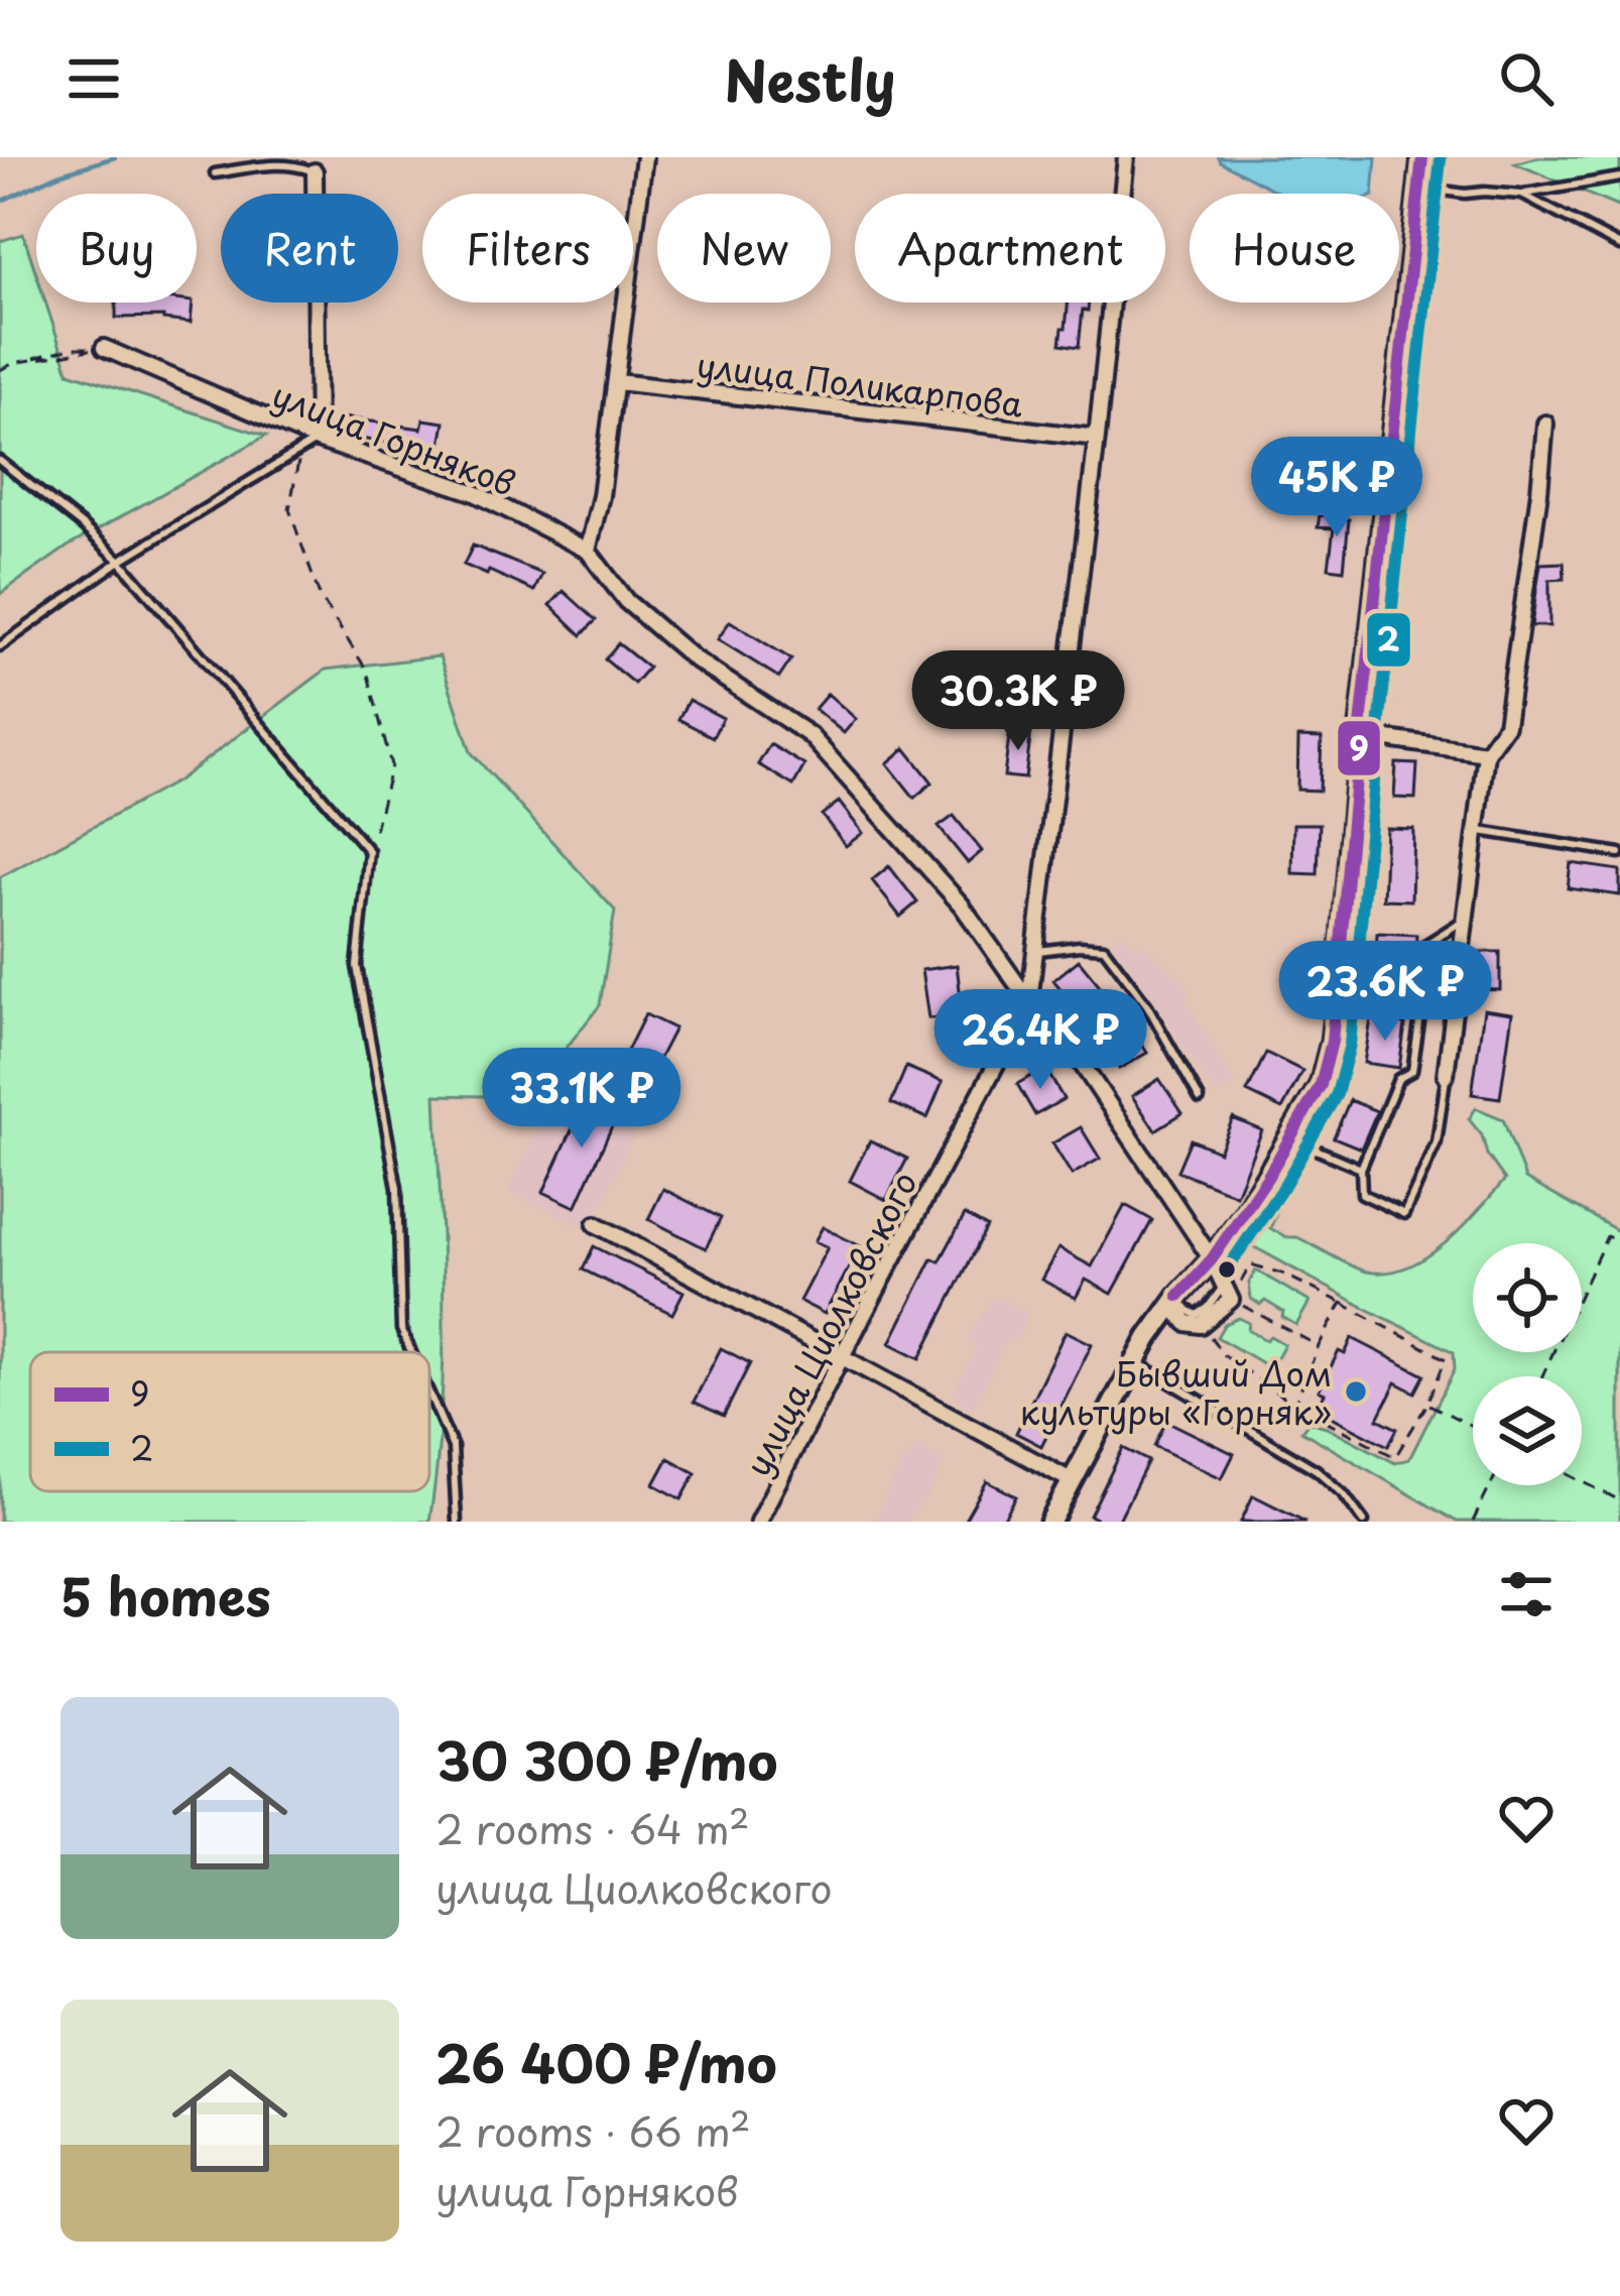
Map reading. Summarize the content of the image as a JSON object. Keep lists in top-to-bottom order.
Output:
{
  "streets": {
    "street": ["улица Поликарпова", "улица Горняков", "улица Циолковского"]
  },
  "crossings": [
    ["улица Поликарпова", "улица Циолковского"],
    ["улица Горняков", "улица Циолковского"]
  ],
  "places": ["Бывший Дом культуры «Горняк»"],
  "lines": ["transit line 9", "transit line 2"],
  "legend": ["9", "2"],
  "page": {
    "header": "Nestly",
    "chip": [
      "Buy",
      "Rent",
      "Filters",
      "New",
      "Apartment",
      "House"
    ],
    "price": [
      "45K ₽",
      "30.3K ₽",
      "23.6K ₽",
      "26.4K ₽",
      "33.1K ₽"
    ],
    "heading": "5 homes",
    "list": [
      {
        "name": "30 300 ₽/mo",
        "note": "2 rooms · 64 m² · улица Циолковского"
      },
      {
        "name": "26 400 ₽/mo",
        "note": "2 rooms · 66 m² · улица Горняков"
      }
    ]
  }
}
